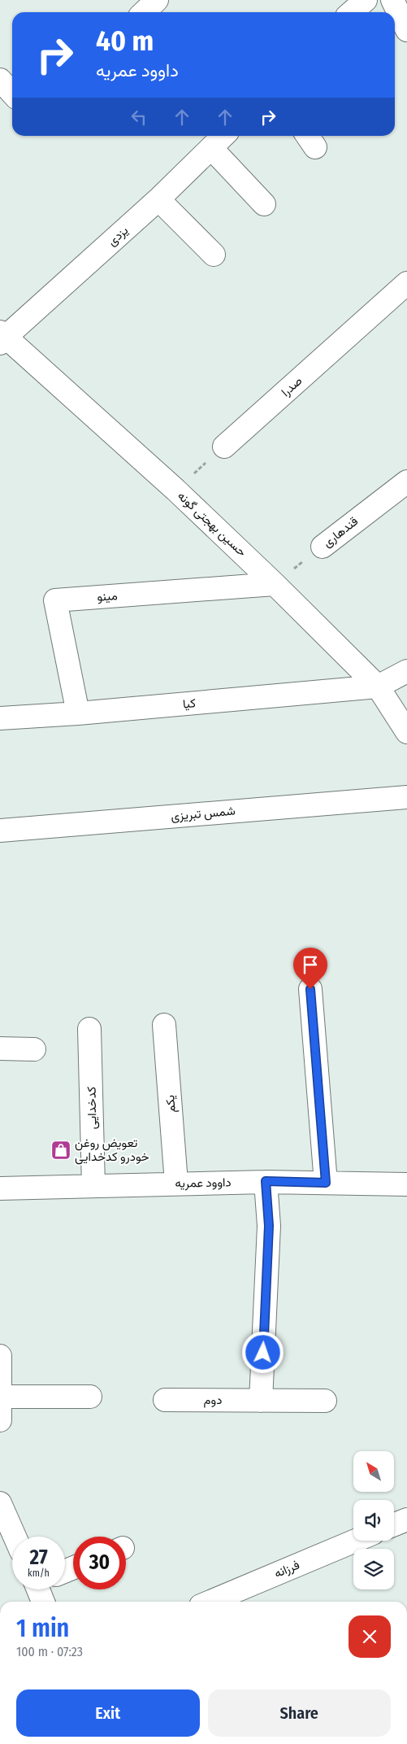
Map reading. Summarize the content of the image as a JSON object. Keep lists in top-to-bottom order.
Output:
{
  "streets": {
    "street": [
      "یزدی",
      "صدرا",
      "حسین بهجتی گونه",
      "قندهاری",
      "مینو",
      "کیا",
      "شمس تبریزی",
      "یکم",
      "کدخدایی",
      "داوود عمریه",
      "دوم",
      "فرزانه"
    ]
  },
  "crossings": [
    ["یزدی", "حسین بهجتی گونه"],
    ["حسین بهجتی گونه", "قندهاری"],
    ["حسین بهجتی گونه", "مینو"],
    ["حسین بهجتی گونه", "کیا"],
    ["قندهاری", "مینو"],
    ["مینو", "کیا"],
    ["یکم", "داوود عمریه"],
    ["کدخدایی", "داوود عمریه"]
  ],
  "places": {
    "shop": ["تعویض روغن خودرو کدخدایی"]
  },
  "north": "top left",
  "page": {
    "turn": ["40 m", "داوود عمریه"],
    "speed": "27 km/h",
    "limit": "30",
    "heading": ["1 min", "100 m · 07:23"],
    "buttons": ["Exit", "Share"]
  }
}
